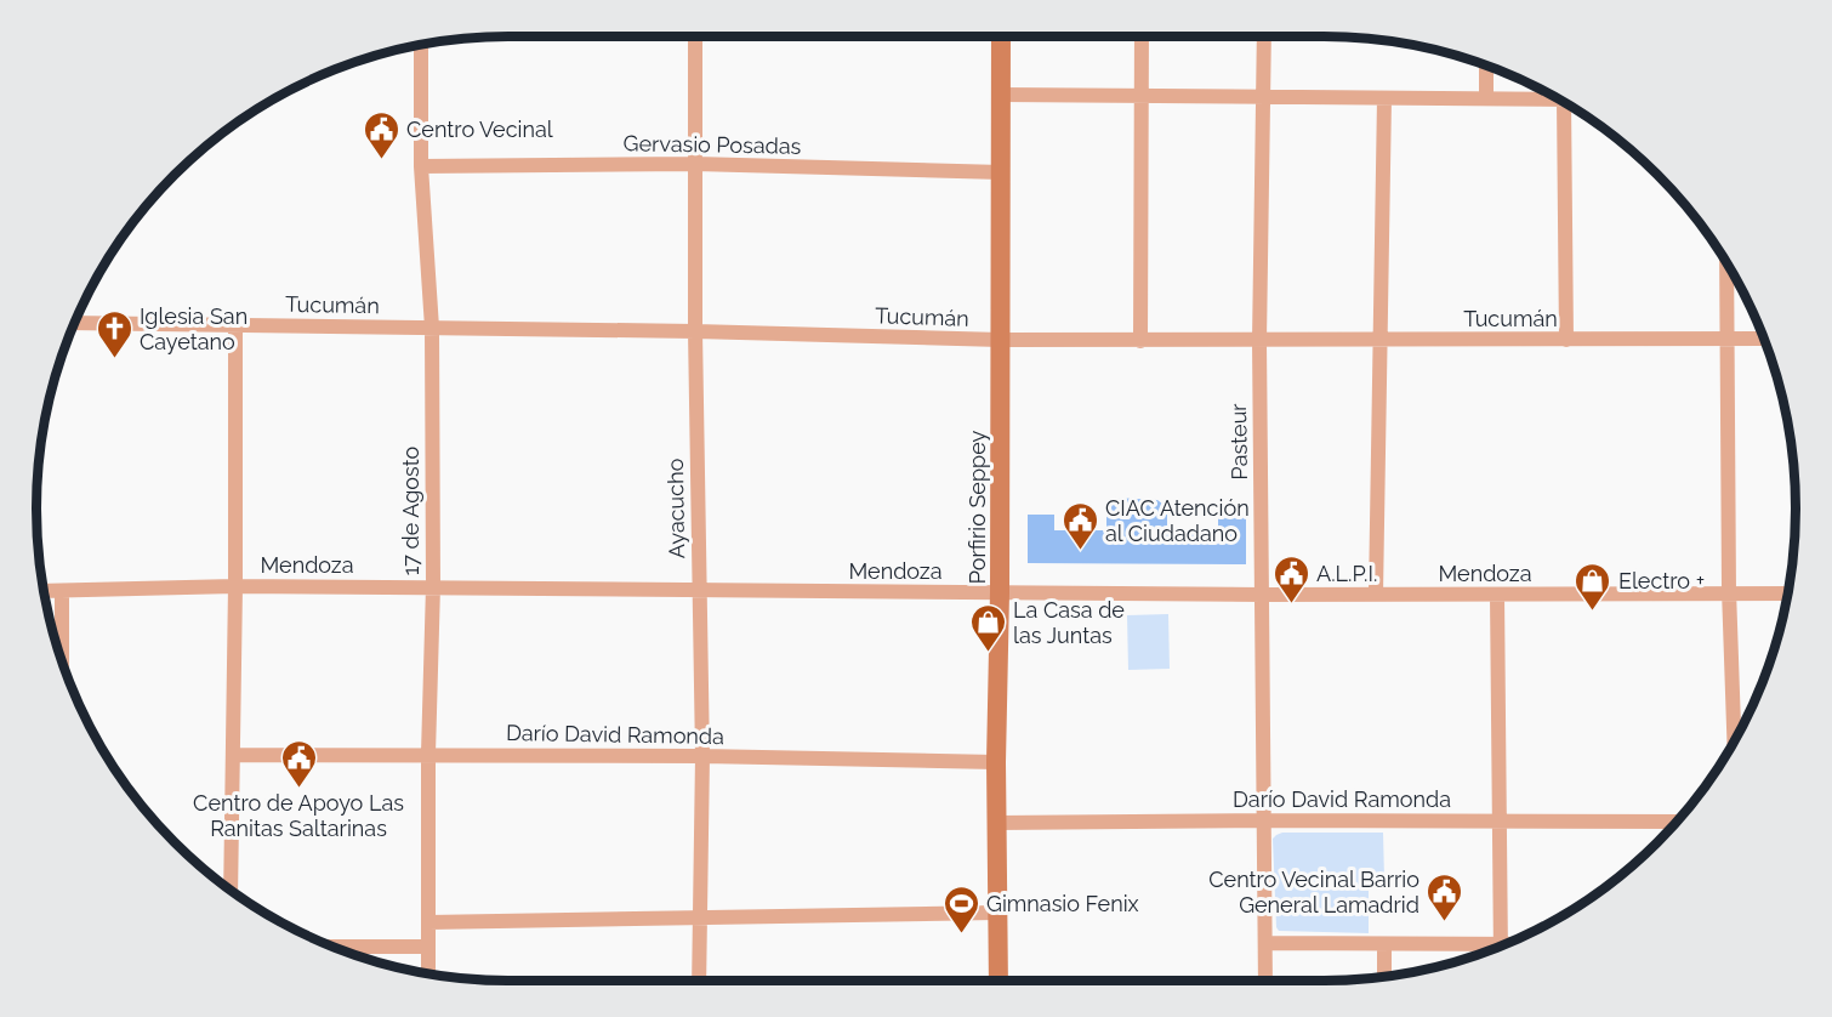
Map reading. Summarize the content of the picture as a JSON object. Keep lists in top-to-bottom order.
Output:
{
  "streets": {
    "main road": ["Porfirio Seppey"],
    "street": [
      "Gervasio Posadas",
      "Tucumán",
      "Pasteur",
      "Ayacucho",
      "17 de Agosto",
      "Mendoza",
      "Darío David Ramonda"
    ]
  },
  "crossings": [
    ["Gervasio Posadas", "Porfirio Seppey"],
    ["Gervasio Posadas", "Ayacucho"],
    ["Gervasio Posadas", "17 de Agosto"],
    ["Tucumán", "Pasteur"],
    ["Tucumán", "Porfirio Seppey"],
    ["Tucumán", "Ayacucho"],
    ["Tucumán", "17 de Agosto"],
    ["Pasteur", "Mendoza"],
    ["Pasteur", "Darío David Ramonda"],
    ["Porfirio Seppey", "Mendoza"],
    ["Porfirio Seppey", "Darío David Ramonda"],
    ["Ayacucho", "Mendoza"],
    ["Ayacucho", "Darío David Ramonda"],
    ["17 de Agosto", "Mendoza"],
    ["17 de Agosto", "Darío David Ramonda"]
  ],
  "places": {
    "public building": [
      "Centro Vecinal",
      "CIAC Atención al Ciudadano",
      "A.L.P.I.",
      "Centro de Apoyo Las Ranitas Saltarinas",
      "Centro Vecinal Barrio General Lamadrid"
    ],
    "church": ["Iglesia San Cayetano"],
    "shop": ["Electro +", "La Casa de las Juntas"],
    "sports": ["Gimnasio Fenix"]
  }
}
